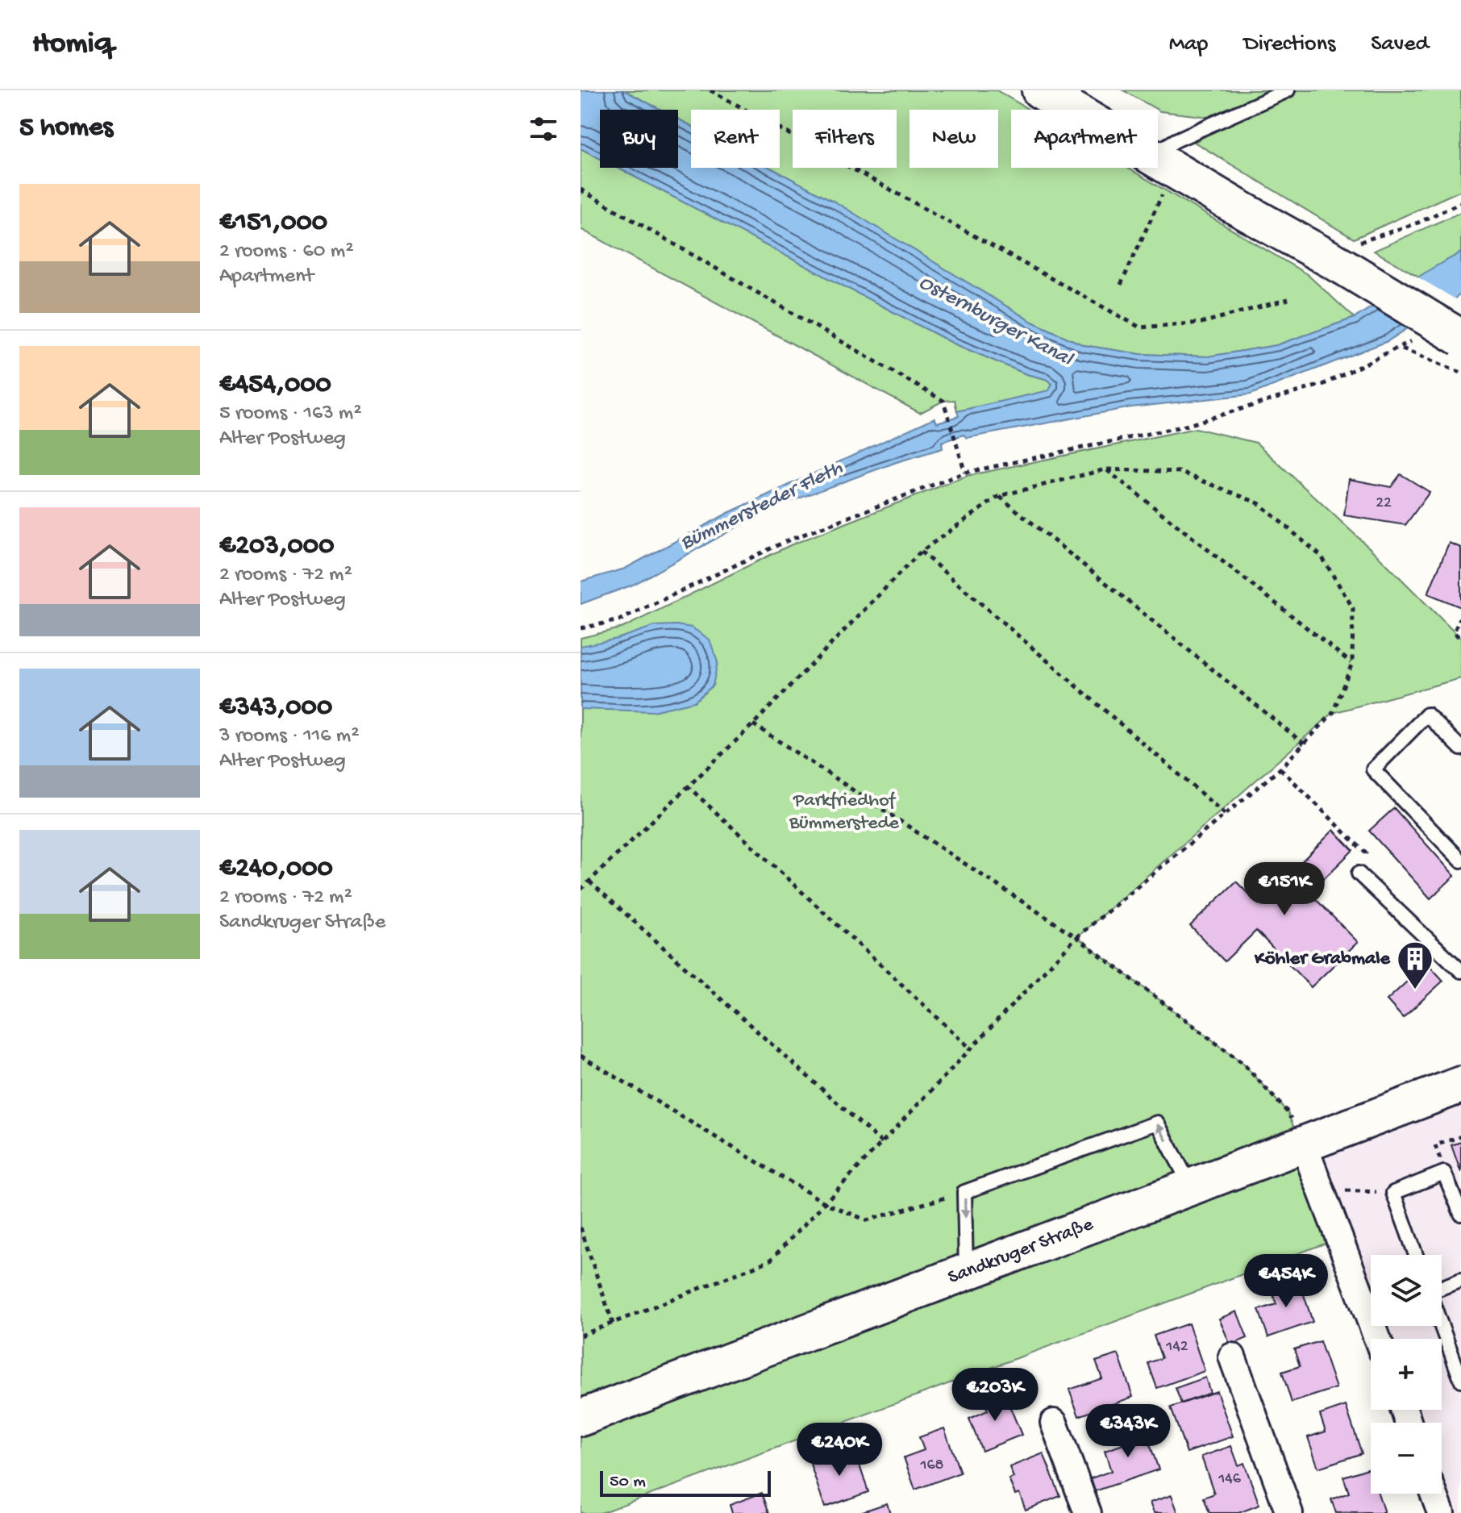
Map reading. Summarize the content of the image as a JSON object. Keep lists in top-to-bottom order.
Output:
{
  "streets": {
    "street": ["Sandkruger Straße"]
  },
  "water": ["Osternburger Kanal", "Bümmersteder Fleth"],
  "parks": ["Parkfriedhof Bümmerstede"],
  "places": {
    "building": ["Köhler Grabmale"]
  },
  "house_numbers": [
    "22",
    "142",
    "168",
    "146"
  ],
  "scale_bar": "50 m",
  "page": {
    "header": "Homiq",
    "nav": ["Map", "Directions", "Saved"],
    "heading": "5 homes",
    "chip": [
      "Buy",
      "Rent",
      "Filters",
      "New",
      "Apartment"
    ],
    "list": [
      {
        "name": "€151,000",
        "note": "2 rooms · 60 m² · Apartment"
      },
      {
        "name": "€454,000",
        "note": "5 rooms · 163 m² · Alter Postweg"
      },
      {
        "name": "€203,000",
        "note": "2 rooms · 72 m² · Alter Postweg"
      },
      {
        "name": "€343,000",
        "note": "3 rooms · 116 m² · Alter Postweg"
      },
      {
        "name": "€240,000",
        "note": "2 rooms · 72 m² · Sandkruger Straße"
      }
    ],
    "price": [
      "€151K",
      "€454K",
      "€203K",
      "€343K",
      "€240K"
    ],
    "map_buttons": ["+", "−"],
    "scale": "50 m"
  }
}
